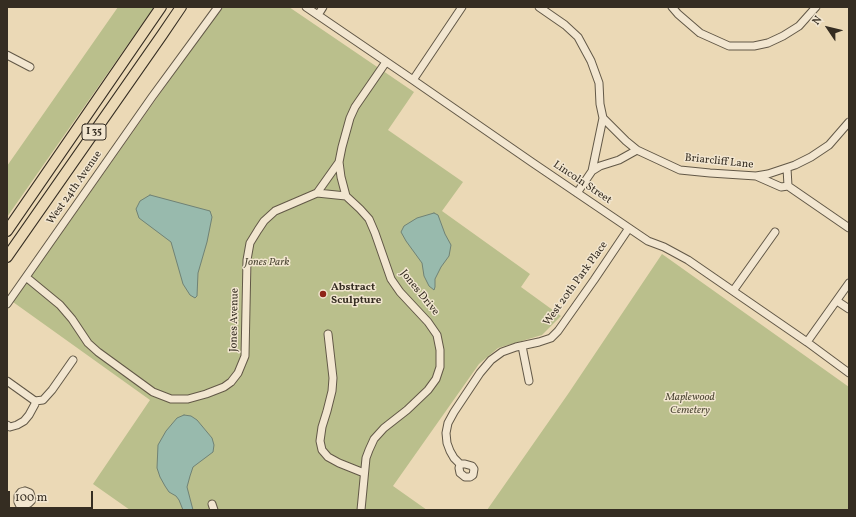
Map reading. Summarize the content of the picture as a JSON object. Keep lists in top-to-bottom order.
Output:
{
  "streets": {
    "highway": ["I 35"],
    "street": [
      "Briarcliff Lane",
      "Lincoln Street",
      "West 24th Avenue",
      "West 20th Park Place",
      "Jones Drive",
      "Jones Avenue"
    ]
  },
  "crossings": [
    ["Lincoln Street", "West 20th Park Place"],
    ["West 24th Avenue", "Jones Avenue"]
  ],
  "parks": ["Jones Park", "Maplewood Cemetery"],
  "places": ["Abstract Sculpture"],
  "scale_bar": "100 m",
  "north": "top left"
}
